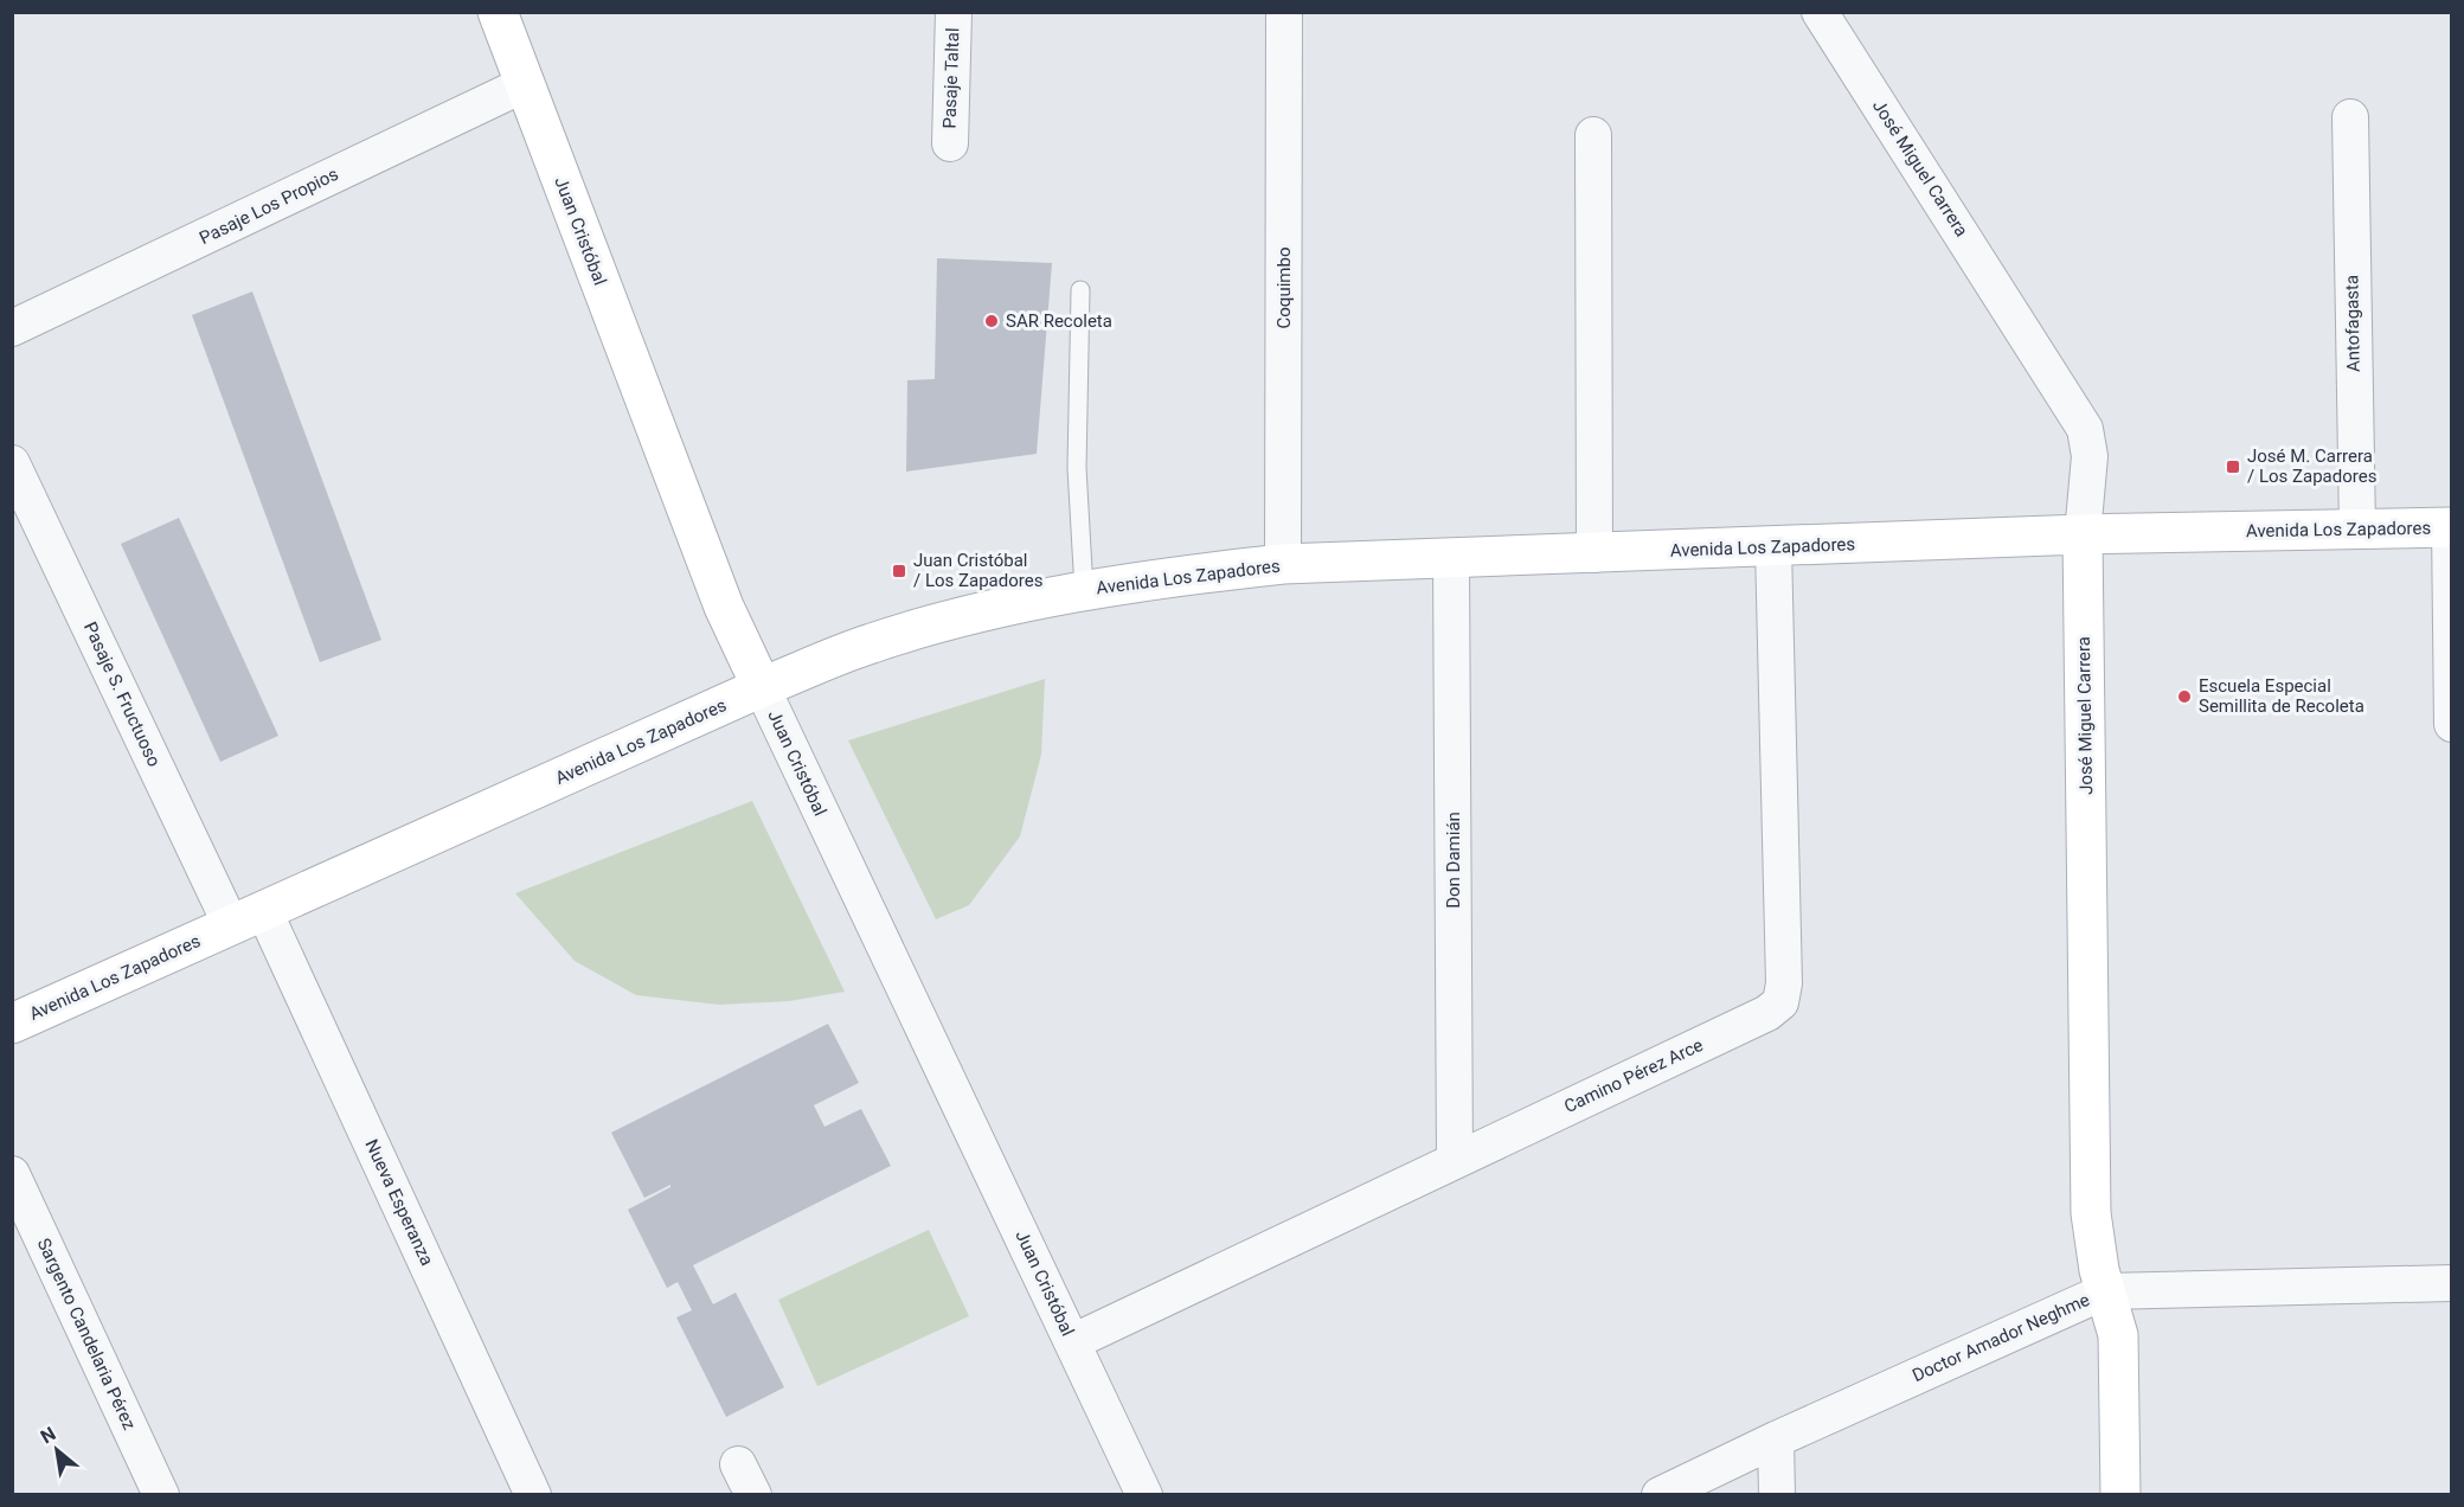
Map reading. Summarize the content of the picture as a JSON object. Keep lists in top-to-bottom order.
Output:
{
  "streets": {
    "main road": ["José Miguel Carrera", "Juan Cristóbal", "Avenida Los Zapadores"],
    "street": [
      "Pasaje Taltal",
      "Pasaje Los Propios",
      "Coquimbo",
      "Antofagasta",
      "Pasaje S. Fructuoso",
      "Don Damián",
      "Camino Pérez Arce",
      "Nueva Esperanza",
      "Sargento Candelaria Pérez",
      "Doctor Amador Neghme"
    ]
  },
  "crossings": [
    ["José Miguel Carrera", "Avenida Los Zapadores"],
    ["José Miguel Carrera", "Doctor Amador Neghme"],
    ["Pasaje Los Propios", "Juan Cristóbal"],
    ["Juan Cristóbal", "Avenida Los Zapadores"],
    ["Juan Cristóbal", "Camino Pérez Arce"],
    ["Coquimbo", "Avenida Los Zapadores"],
    ["Antofagasta", "Avenida Los Zapadores"],
    ["Avenida Los Zapadores", "Pasaje S. Fructuoso"],
    ["Avenida Los Zapadores", "Don Damián"],
    ["Avenida Los Zapadores", "Camino Pérez Arce"],
    ["Avenida Los Zapadores", "Nueva Esperanza"],
    ["Pasaje S. Fructuoso", "Nueva Esperanza"],
    ["Don Damián", "Camino Pérez Arce"]
  ],
  "places": {
    "other": ["SAR Recoleta", "Escuela Especial Semillita de Recoleta"],
    "transit": ["José M. Carrera / Los Zapadores", "Juan Cristóbal / Los Zapadores"]
  },
  "north": "top left"
}
